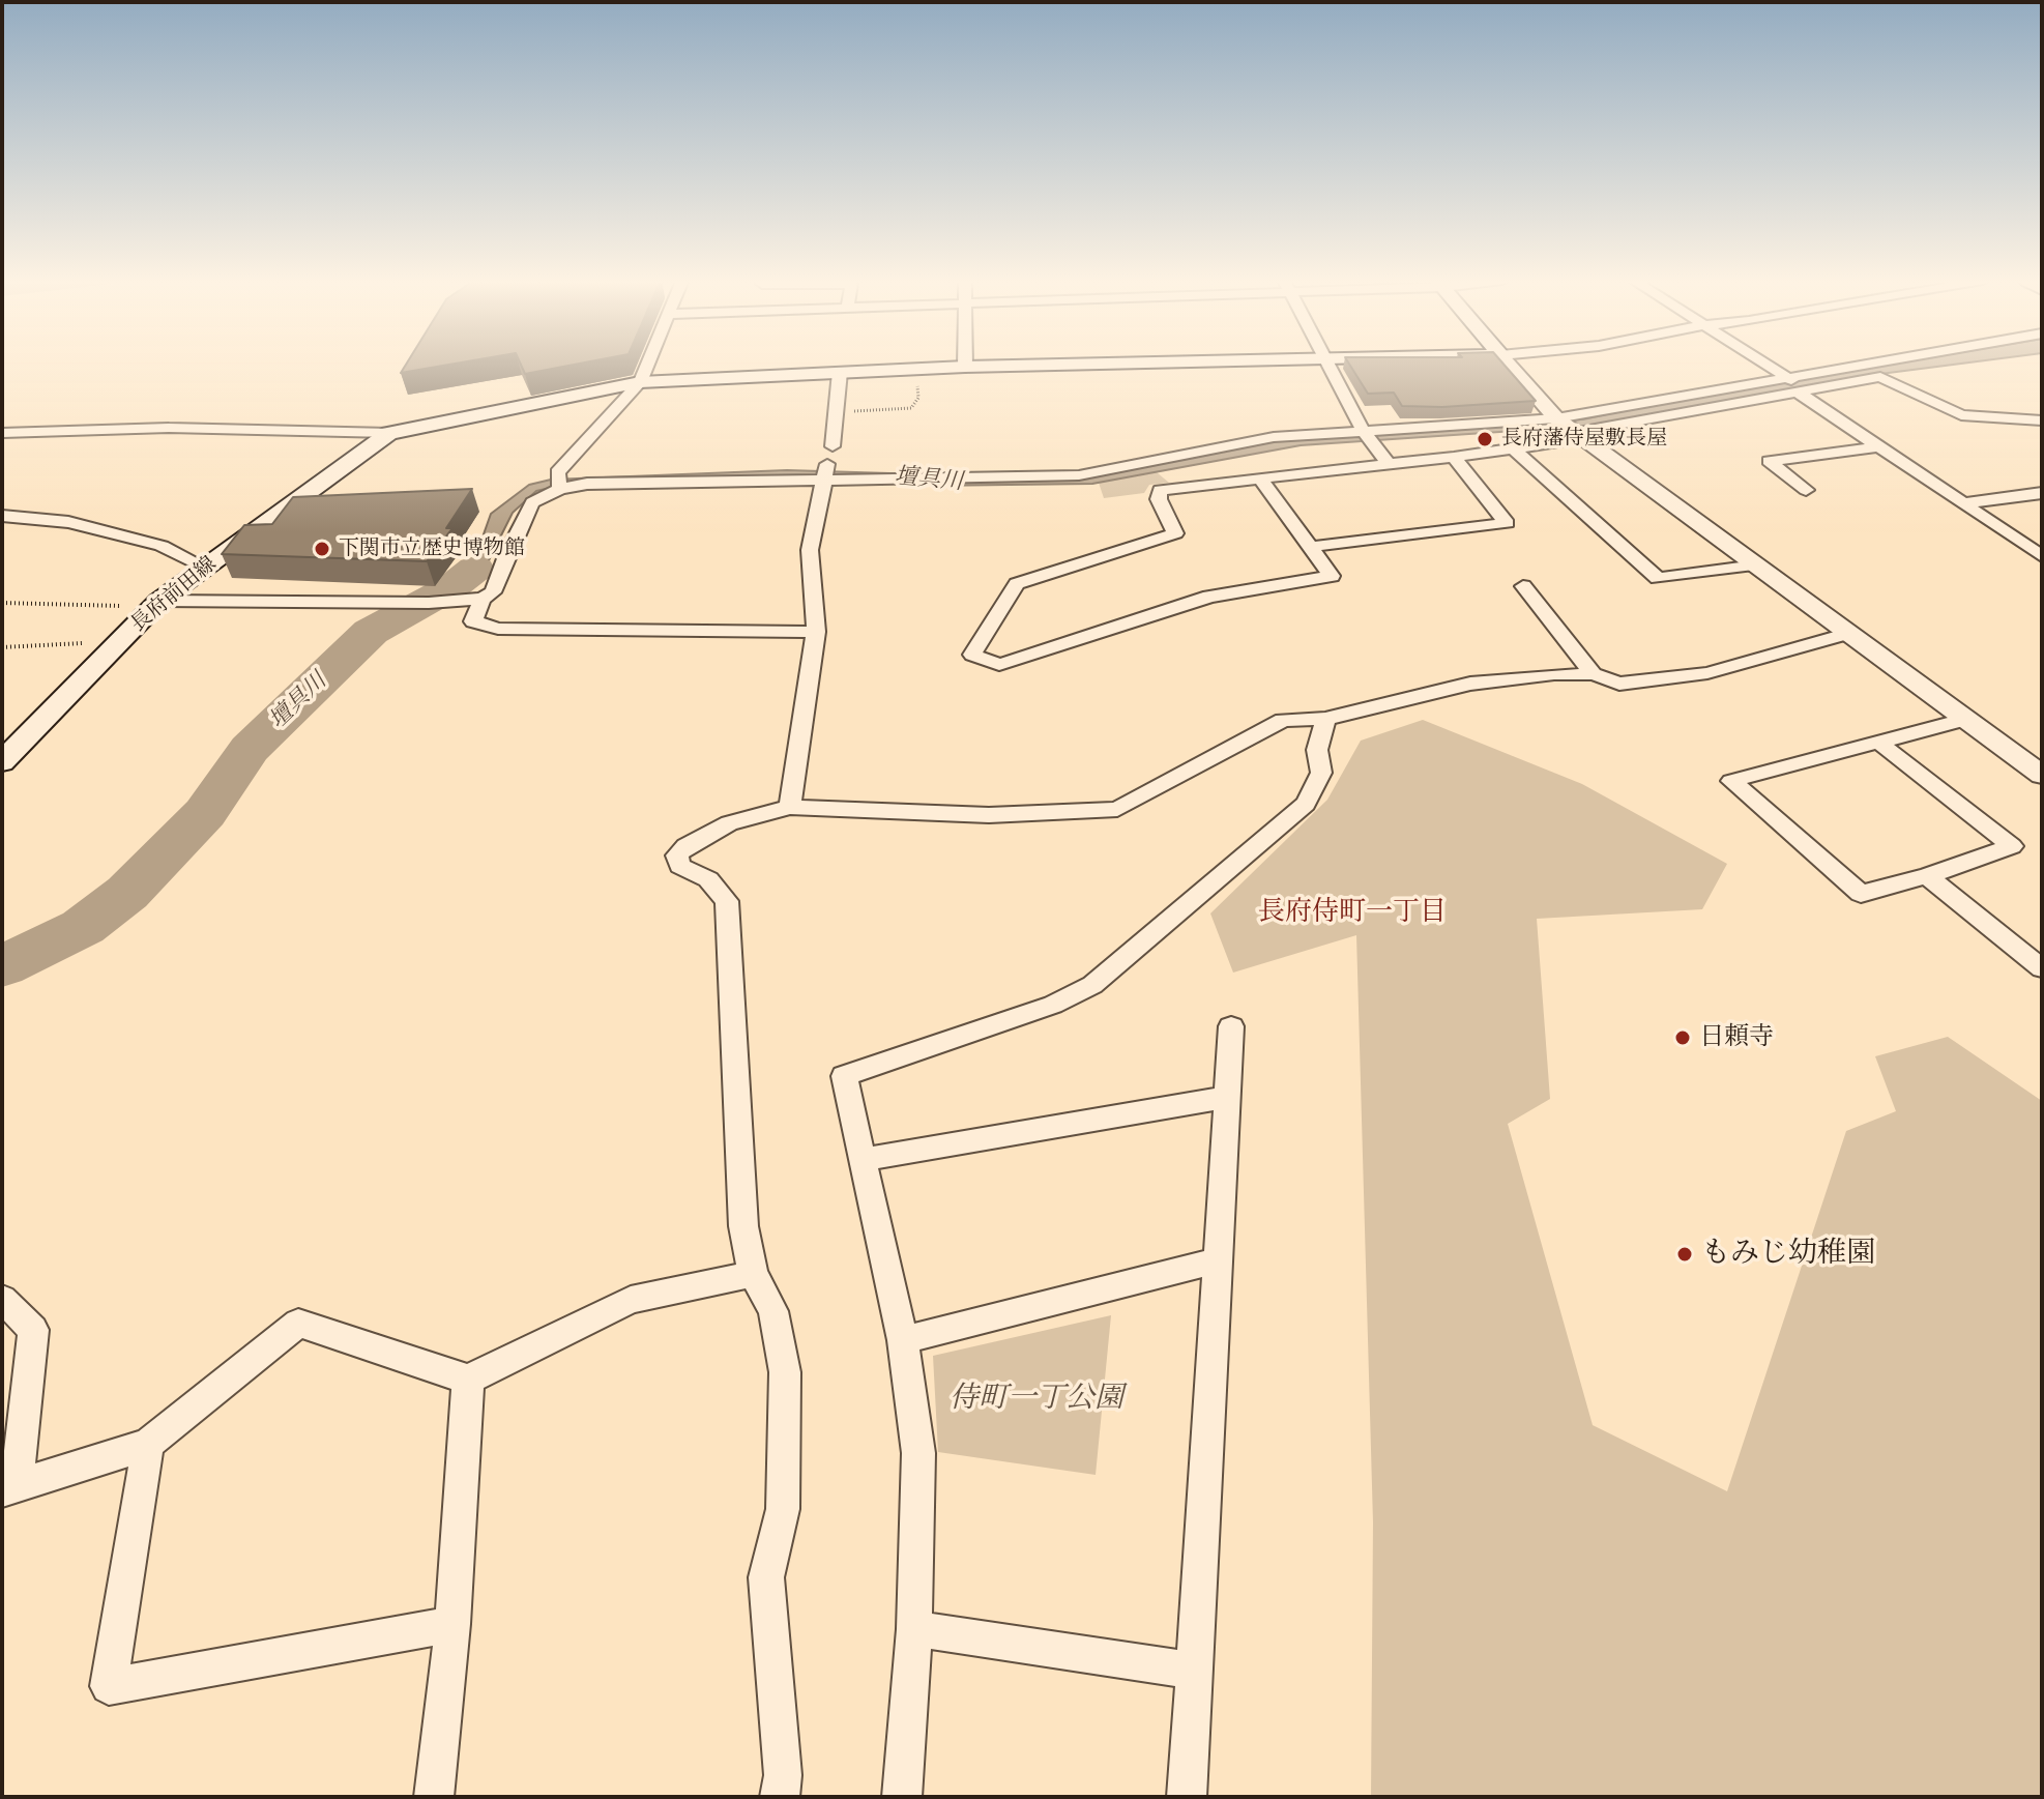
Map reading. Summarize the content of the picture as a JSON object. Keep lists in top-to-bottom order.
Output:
{
  "streets": {
    "main road": ["長府前田線"]
  },
  "districts": ["長府侍町一丁目"],
  "water": ["壇具川"],
  "parks": ["侍町一丁公園"],
  "places": [
    "長府藩侍屋敷長屋",
    "下関市立歴史博物館",
    "日頼寺",
    "もみじ幼稚園"
  ]
}
